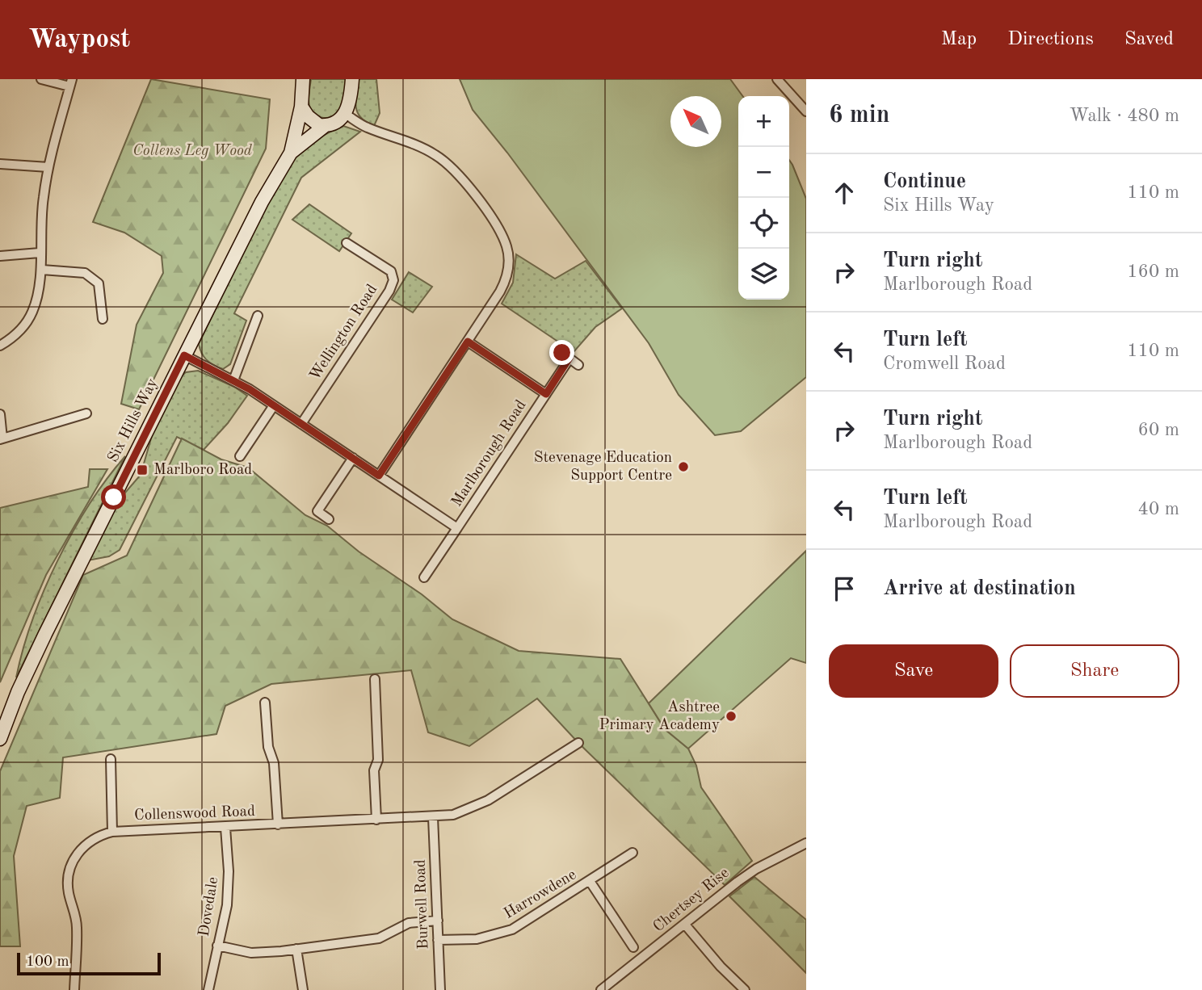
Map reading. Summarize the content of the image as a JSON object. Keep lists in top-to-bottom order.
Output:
{
  "streets": {
    "street": [
      "Wellington Road",
      "Six Hills Way",
      "Marlborough Road",
      "Collenswood Road",
      "Harrowdene",
      "Chertsey Rise",
      "Burwell Road",
      "Dovedale"
    ]
  },
  "crossings": [
    ["Wellington Road", "Marlborough Road"],
    ["Six Hills Way", "Marlborough Road"],
    ["Collenswood Road", "Burwell Road"],
    ["Collenswood Road", "Dovedale"],
    ["Harrowdene", "Burwell Road"]
  ],
  "parks": ["Collens Leg Wood"],
  "places": {
    "other": ["Stevenage Education Support Centre", "Ashtree Primary Academy"],
    "transit": ["Marlboro Road"]
  },
  "scale_bar": "100 m",
  "north": "top left",
  "page": {
    "header": "Waypost",
    "nav": ["Map", "Directions", "Saved"],
    "heading": ["6 min", "Walk · 480 m"],
    "map_buttons": ["+", "−"],
    "list": [
      ["Continue", "Six Hills Way", "110 m"],
      ["Turn right", "Marlborough Road", "160 m"],
      ["Turn left", "Cromwell Road", "110 m"],
      ["Turn right", "Marlborough Road", "60 m"],
      ["Turn left", "Marlborough Road", "40 m"],
      "Arrive at destination"
    ],
    "buttons": ["Save", "Share"],
    "scale": "100 m"
  }
}
